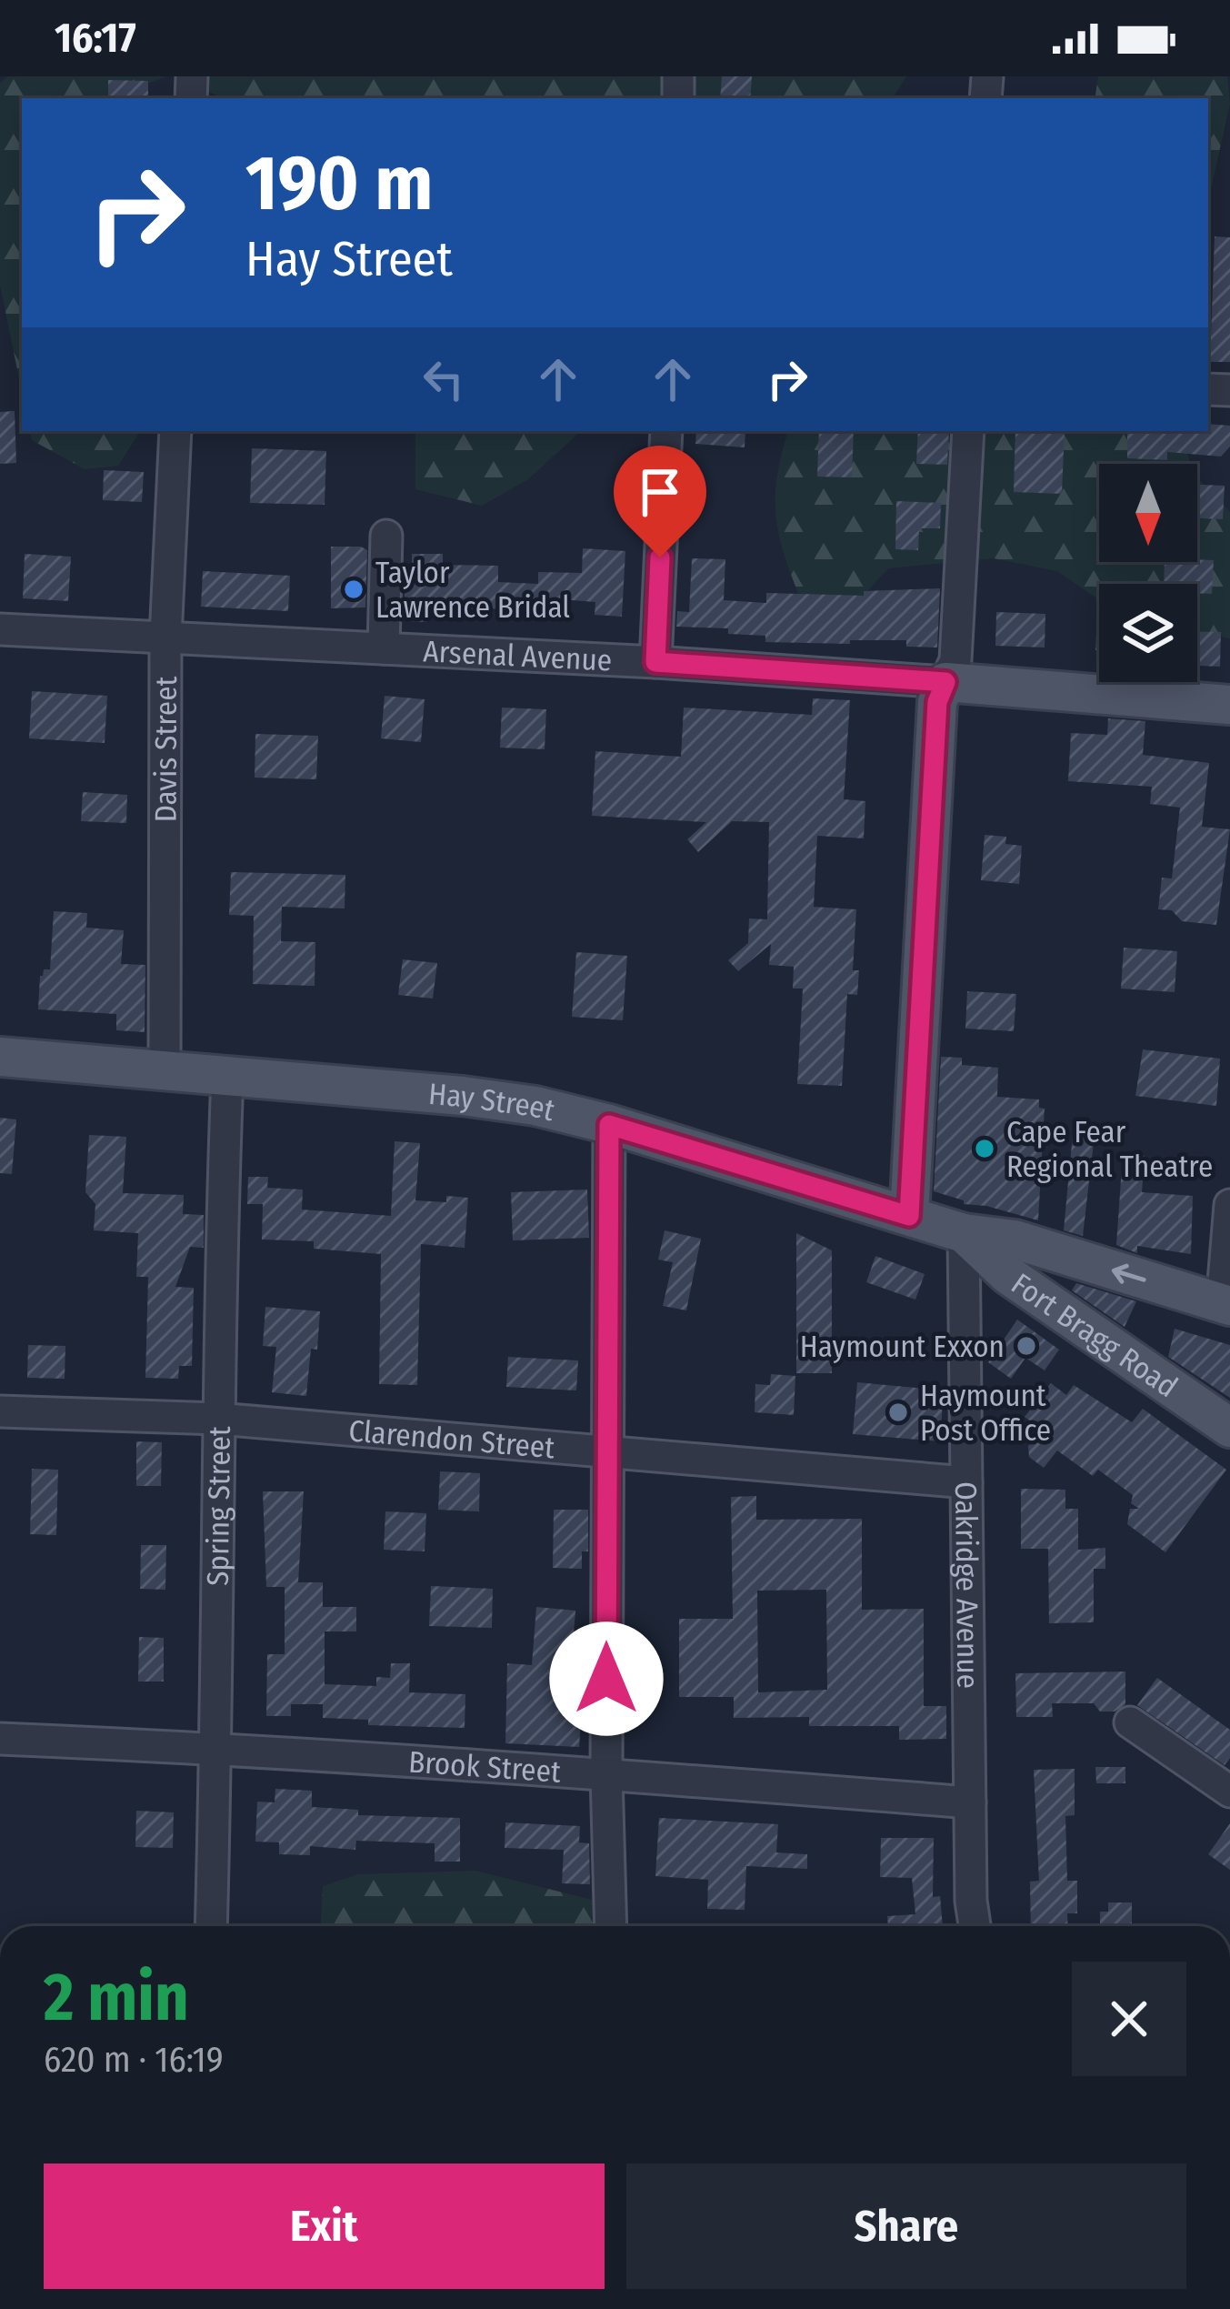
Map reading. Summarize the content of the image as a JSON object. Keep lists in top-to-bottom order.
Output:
{
  "streets": {
    "main road": ["Arsenal Avenue", "Hay Street", "Fort Bragg Road"],
    "street": [
      "Davis Street",
      "Clarendon Street",
      "Spring Street",
      "Oakridge Avenue",
      "Brook Street"
    ]
  },
  "crossings": [
    ["Arsenal Avenue", "Davis Street"],
    ["Davis Street", "Hay Street"],
    ["Hay Street", "Fort Bragg Road"],
    ["Hay Street", "Spring Street"],
    ["Hay Street", "Oakridge Avenue"],
    ["Fort Bragg Road", "Oakridge Avenue"],
    ["Clarendon Street", "Spring Street"],
    ["Clarendon Street", "Oakridge Avenue"],
    ["Spring Street", "Brook Street"],
    ["Oakridge Avenue", "Brook Street"]
  ],
  "places": [
    "Taylor Lawrence Bridal",
    "Cape Fear Regional Theatre",
    "Haymount Exxon",
    "Haymount Post Office"
  ],
  "north": "bottom",
  "page": {
    "status": "16:17",
    "turn": ["190 m", "Hay Street"],
    "heading": ["2 min", "620 m · 16:19"],
    "buttons": ["Exit", "Share"]
  }
}
